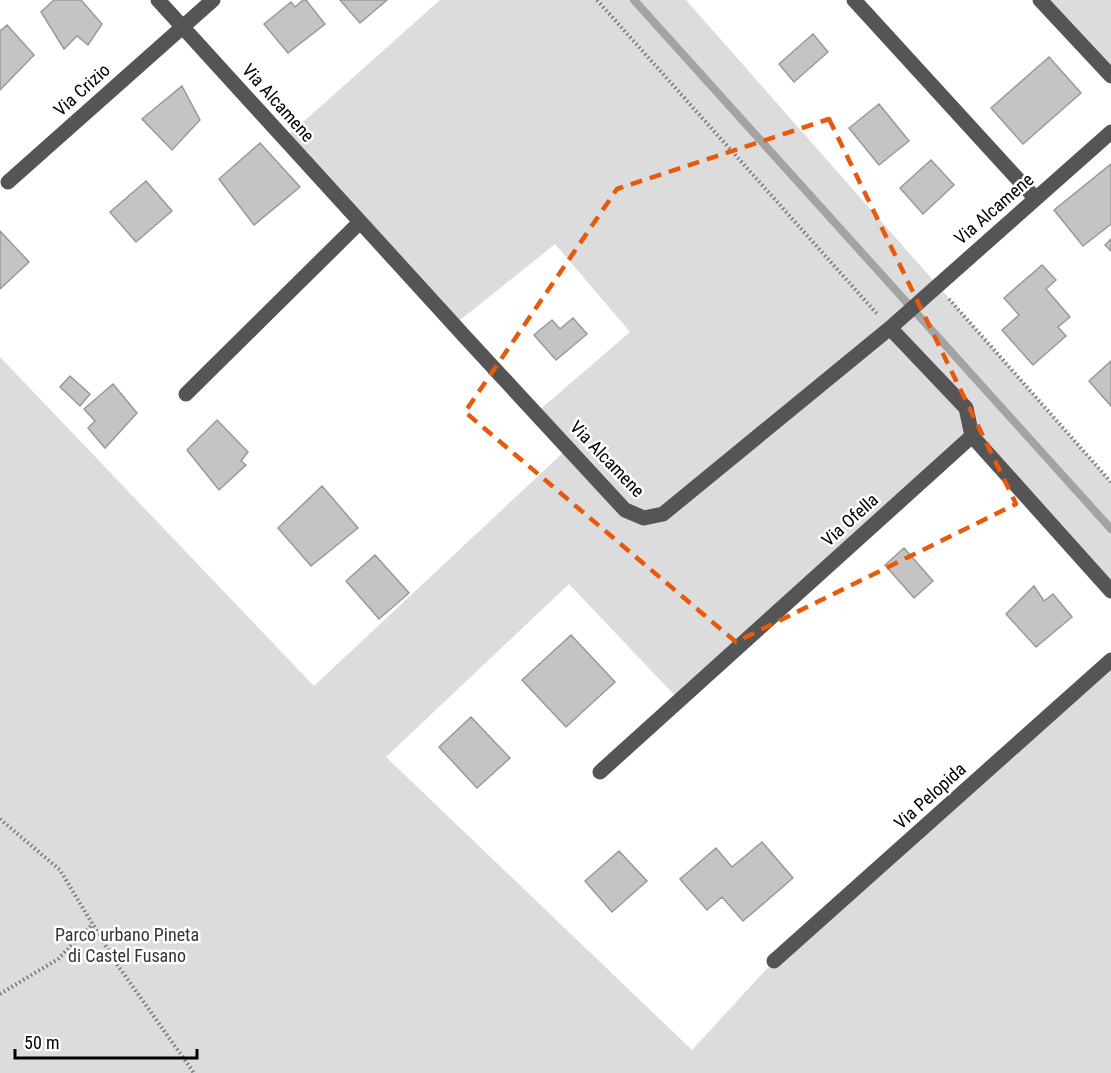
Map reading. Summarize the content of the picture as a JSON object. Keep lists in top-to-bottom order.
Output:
{
  "streets": {
    "street": [
      "Via Crizio",
      "Via Alcamene",
      "Via Ofella",
      "Via Pelopida"
    ]
  },
  "crossings": [
    ["Via Crizio", "Via Alcamene"]
  ],
  "parks": ["Parco urbano Pineta di Castel Fusano"],
  "scale_bar": "50 m"
}
